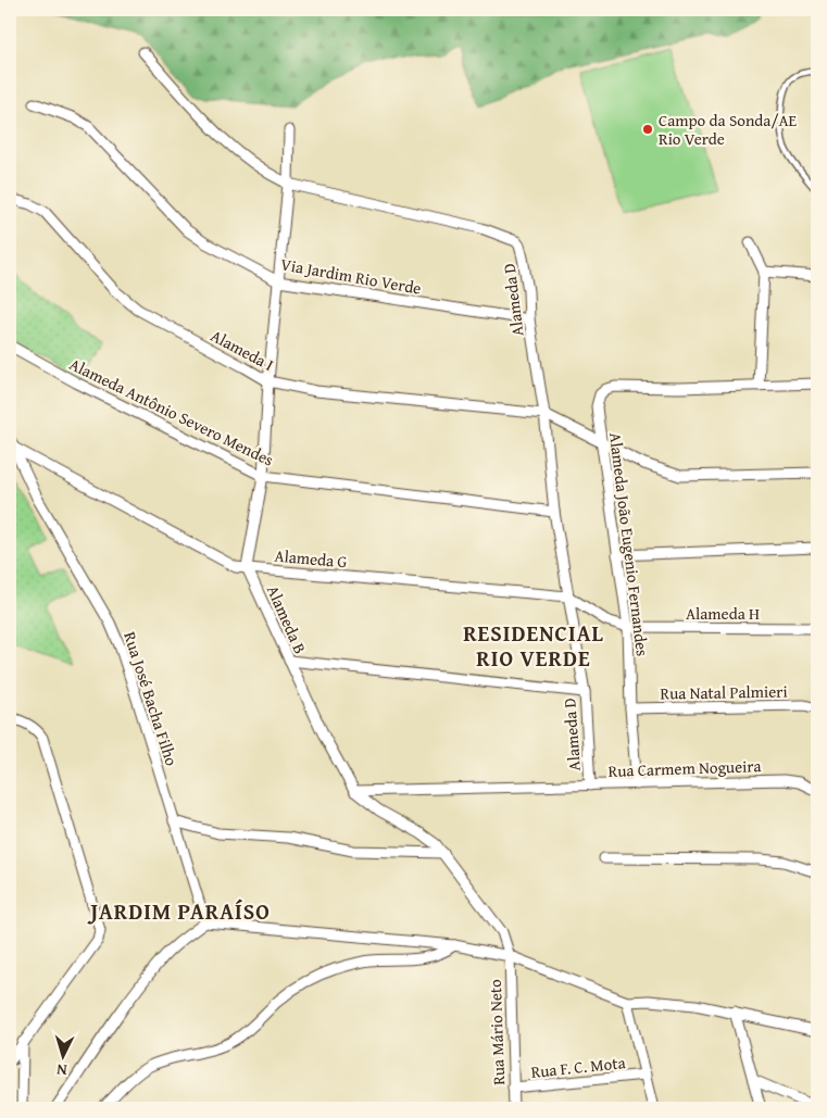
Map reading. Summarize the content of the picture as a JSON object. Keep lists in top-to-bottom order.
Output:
{
  "streets": {
    "street": [
      "Via Jardim Rio Verde",
      "Alameda D",
      "Alameda I",
      "Alameda Antônio Severo Mendes",
      "Alameda João Eugenio Fernandes",
      "Alameda G",
      "Alameda H",
      "Alameda B",
      "Rua Natal Palmieri",
      "Rua José Bacha Filho",
      "Rua Carmem Nogueira",
      "Rua Mário Neto",
      "Rua F. C. Mota"
    ]
  },
  "crossings": [
    ["Via Jardim Rio Verde", "Alameda D"],
    ["Alameda D", "Alameda I"],
    ["Alameda D", "Alameda Antônio Severo Mendes"],
    ["Alameda D", "Alameda G"],
    ["Alameda D", "Rua Carmem Nogueira"],
    ["Alameda I", "Alameda João Eugenio Fernandes"],
    ["Alameda João Eugenio Fernandes", "Alameda G"],
    ["Alameda João Eugenio Fernandes", "Alameda H"],
    ["Alameda João Eugenio Fernandes", "Rua Natal Palmieri"],
    ["Alameda João Eugenio Fernandes", "Rua Carmem Nogueira"],
    ["Alameda G", "Alameda H"],
    ["Alameda G", "Alameda B"],
    ["Alameda G", "Rua José Bacha Filho"],
    ["Alameda B", "Rua Carmem Nogueira"],
    ["Alameda B", "Rua Mário Neto"],
    ["Rua Carmem Nogueira", "Rua Mário Neto"],
    ["Rua Mário Neto", "Rua F. C. Mota"]
  ],
  "districts": ["RESIDENCIAL RIO VERDE", "JARDIM PARAÍSO"],
  "places": ["Campo da Sonda/AE Rio Verde"],
  "north": "bottom"
}
